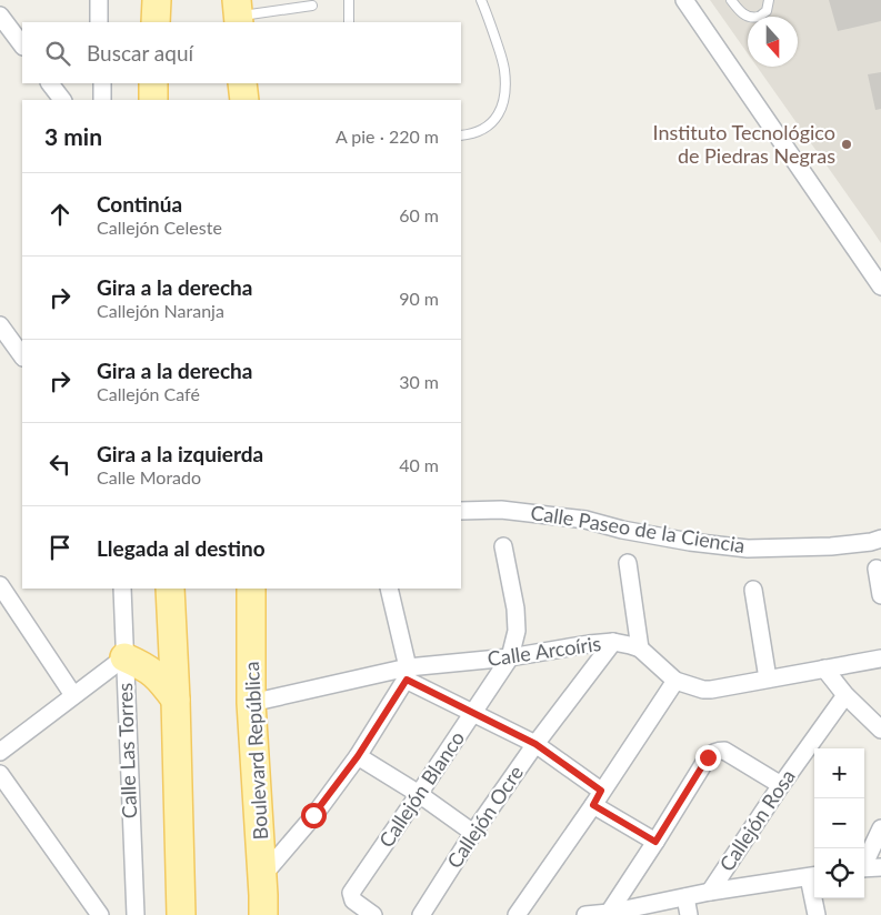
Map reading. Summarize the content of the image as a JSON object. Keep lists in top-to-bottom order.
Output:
{
  "streets": {
    "main road": ["Boulevard República"],
    "street": [
      "Calle Paseo de la Ciencia",
      "Calle Arcoíris",
      "Calle Las Torres",
      "Callejón Blanco",
      "Callejón Ocre",
      "Callejón Rosa"
    ]
  },
  "crossings": [
    ["Calle Arcoíris", "Boulevard República"],
    ["Calle Arcoíris", "Callejón Blanco"],
    ["Calle Arcoíris", "Callejón Ocre"]
  ],
  "places": ["Instituto Tecnológico de Piedras Negras"],
  "north": "bottom",
  "page": {
    "search": "Buscar aquí",
    "heading": ["3 min", "A pie · 220 m"],
    "list": [
      ["Continúa", "Callejón Celeste", "60 m"],
      ["Gira a la derecha", "Callejón Naranja", "90 m"],
      ["Gira a la derecha", "Callejón Café", "30 m"],
      ["Gira a la izquierda", "Calle Morado", "40 m"],
      "Llegada al destino"
    ],
    "map_buttons": ["+", "−"]
  }
}
